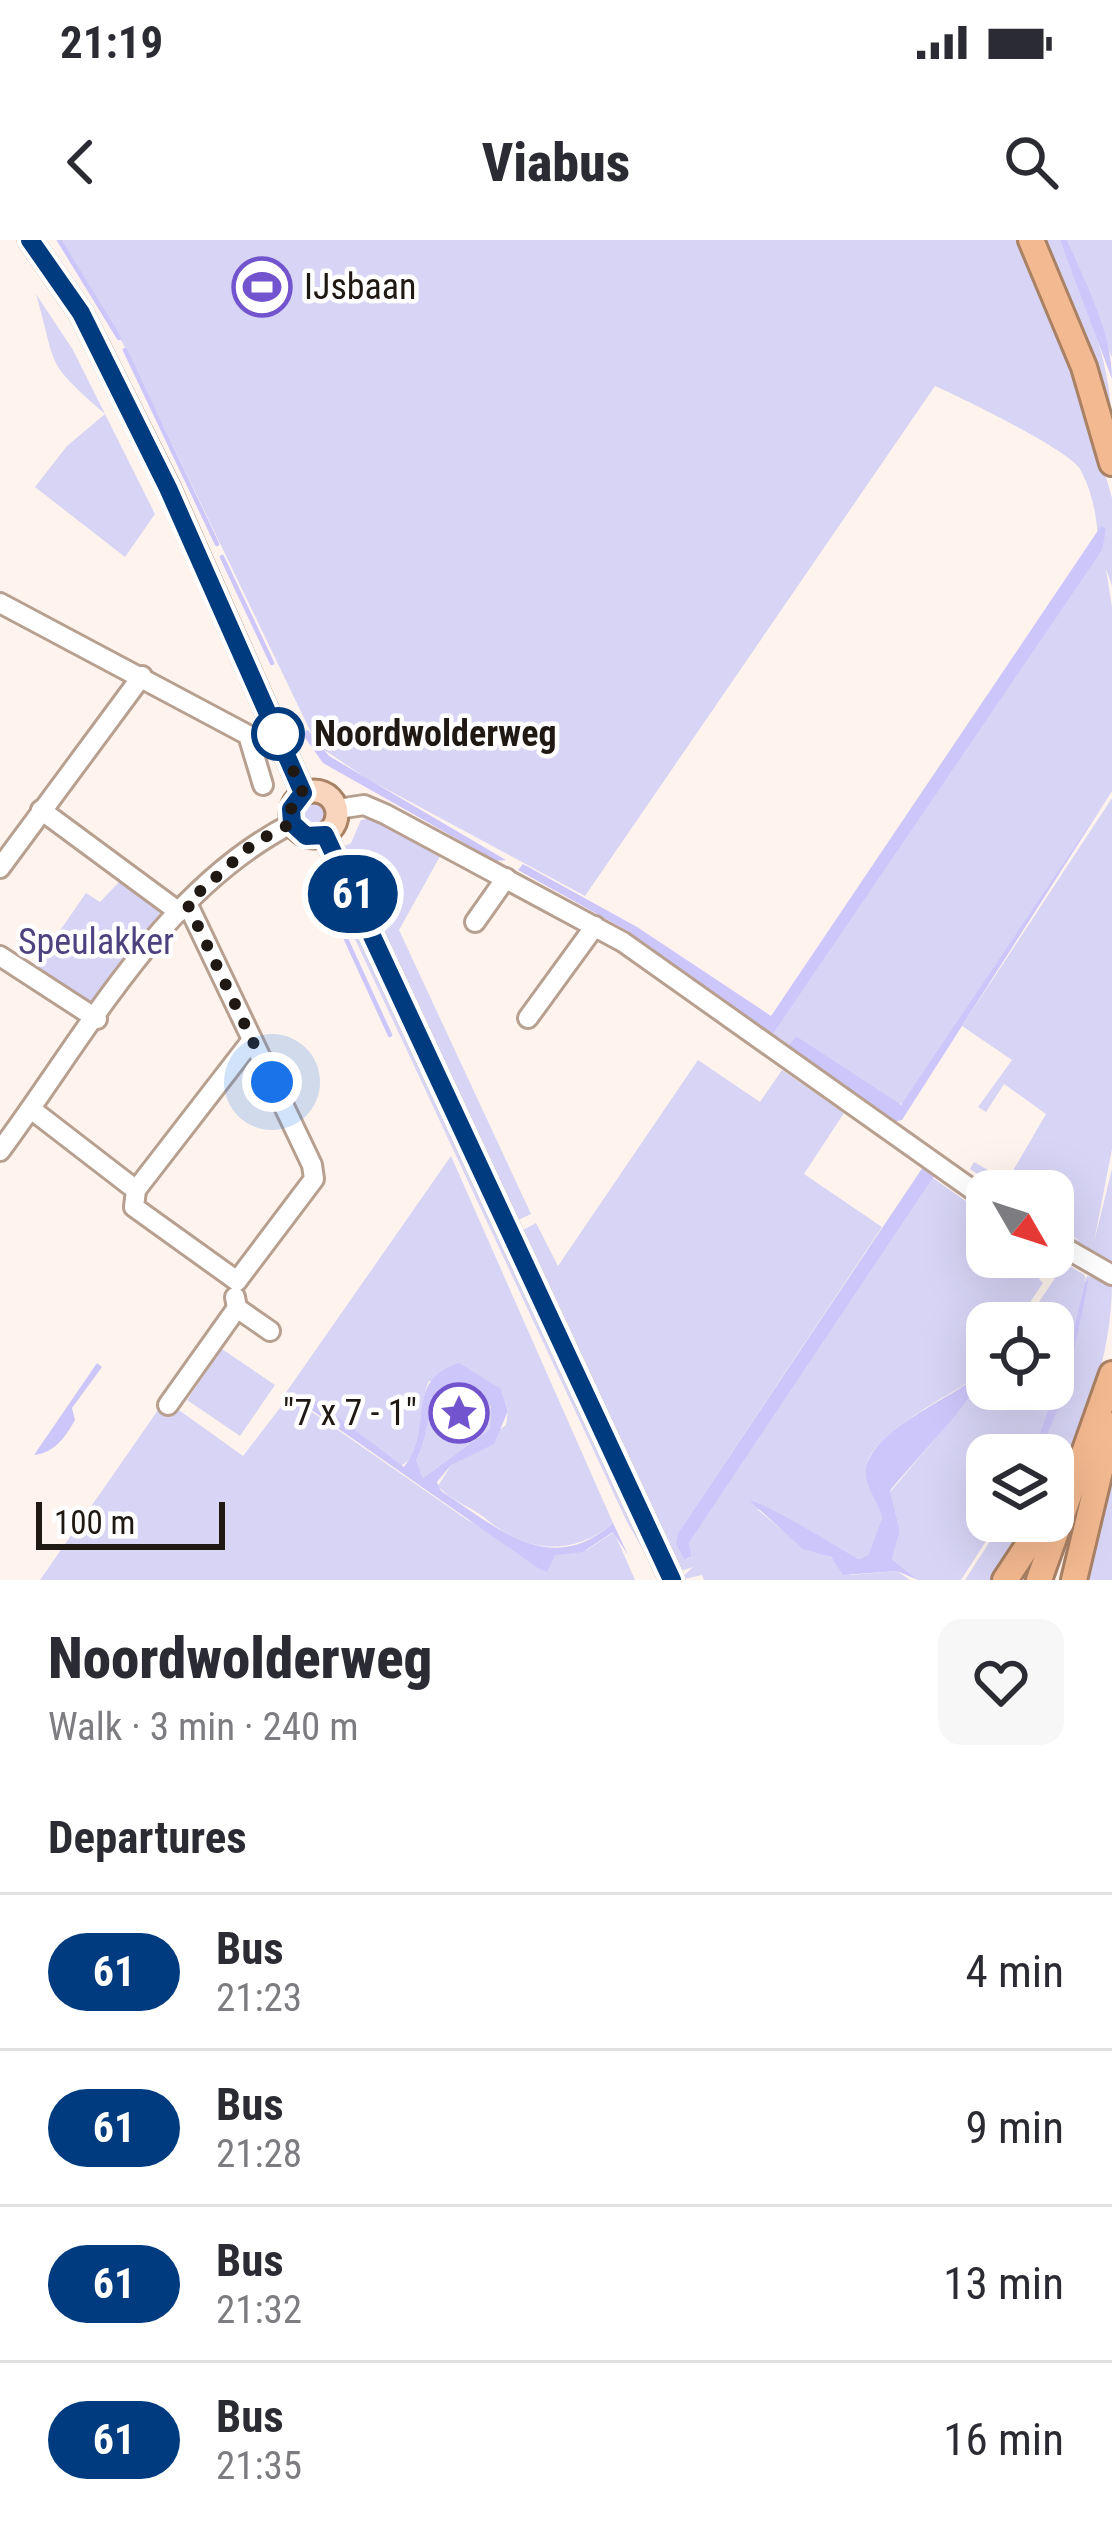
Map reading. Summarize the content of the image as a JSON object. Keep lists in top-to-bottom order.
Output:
{
  "parks": ["Speulakker"],
  "places": {
    "sports": ["IJsbaan"],
    "other": ["Noordwolderweg"],
    "place": ["\"7 x 7 - 1\""]
  },
  "lines": ["bus line 61"],
  "scale_bar": "100 m",
  "north": "bottom right",
  "page": {
    "status": "21:19",
    "header": "Viabus",
    "on_map": "61",
    "scale": "100 m",
    "heading": [
      ["Noordwolderweg", "Walk · 3 min · 240 m"],
      "Departures"
    ],
    "list": [
      {
        "mark": "61",
        "name": "Bus",
        "note": "21:23",
        "value": "4 min"
      },
      {
        "mark": "61",
        "name": "Bus",
        "note": "21:28",
        "value": "9 min"
      },
      {
        "mark": "61",
        "name": "Bus",
        "note": "21:32",
        "value": "13 min"
      },
      {
        "mark": "61",
        "name": "Bus",
        "note": "21:35",
        "value": "16 min"
      }
    ]
  }
}
